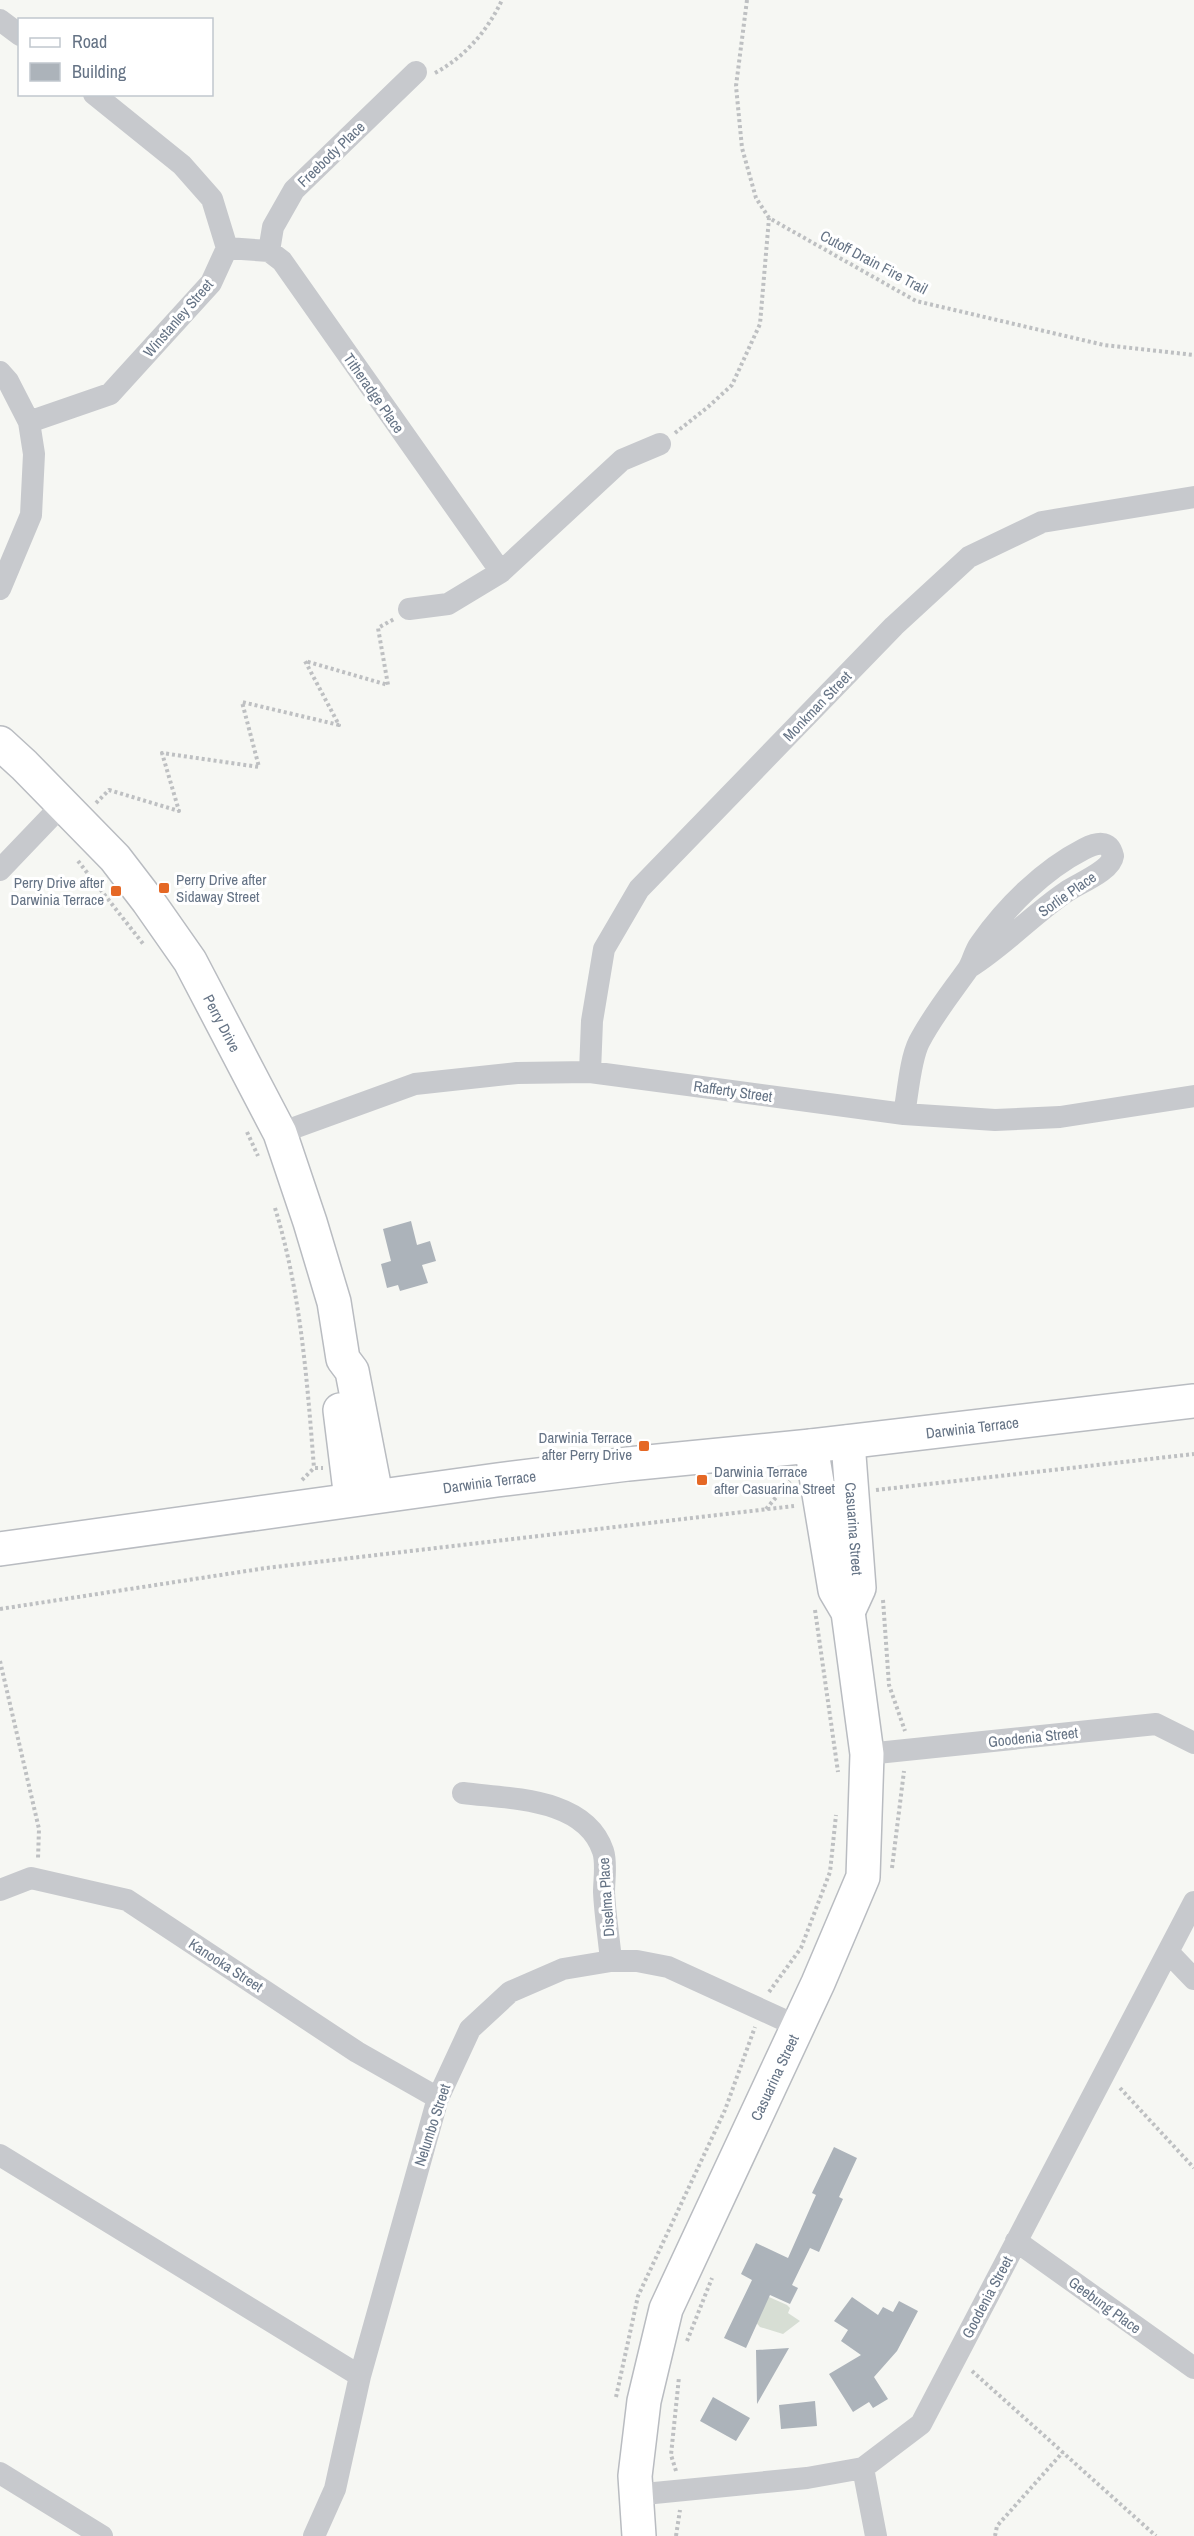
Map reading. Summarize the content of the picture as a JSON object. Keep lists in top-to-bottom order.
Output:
{
  "streets": {
    "street": [
      "Freebody Place",
      "Winstanley Street",
      "Titheradge Place",
      "Monkman Street",
      "Sorlie Place",
      "Perry Drive",
      "Rafferty Street",
      "Darwinia Terrace",
      "Casuarina Street",
      "Goodenia Street",
      "Diselma Place",
      "Kanooka Street",
      "Nelumbo Street",
      "Geebung Place"
    ],
    "path": ["Cutoff Drain Fire Trail"]
  },
  "crossings": [
    ["Freebody Place", "Titheradge Place"],
    ["Monkman Street", "Rafferty Street"],
    ["Sorlie Place", "Rafferty Street"],
    ["Perry Drive", "Rafferty Street"],
    ["Perry Drive", "Darwinia Terrace"],
    ["Darwinia Terrace", "Casuarina Street"],
    ["Casuarina Street", "Goodenia Street"],
    ["Casuarina Street", "Nelumbo Street"],
    ["Goodenia Street", "Geebung Place"],
    ["Diselma Place", "Nelumbo Street"],
    ["Kanooka Street", "Nelumbo Street"]
  ],
  "places": {
    "transit": [
      "Perry Drive after Sidaway Street",
      "Perry Drive after Darwinia Terrace",
      "Darwinia Terrace after Perry Drive",
      "Darwinia Terrace after Casuarina Street"
    ]
  },
  "legend": ["Road", "Building"]
}
